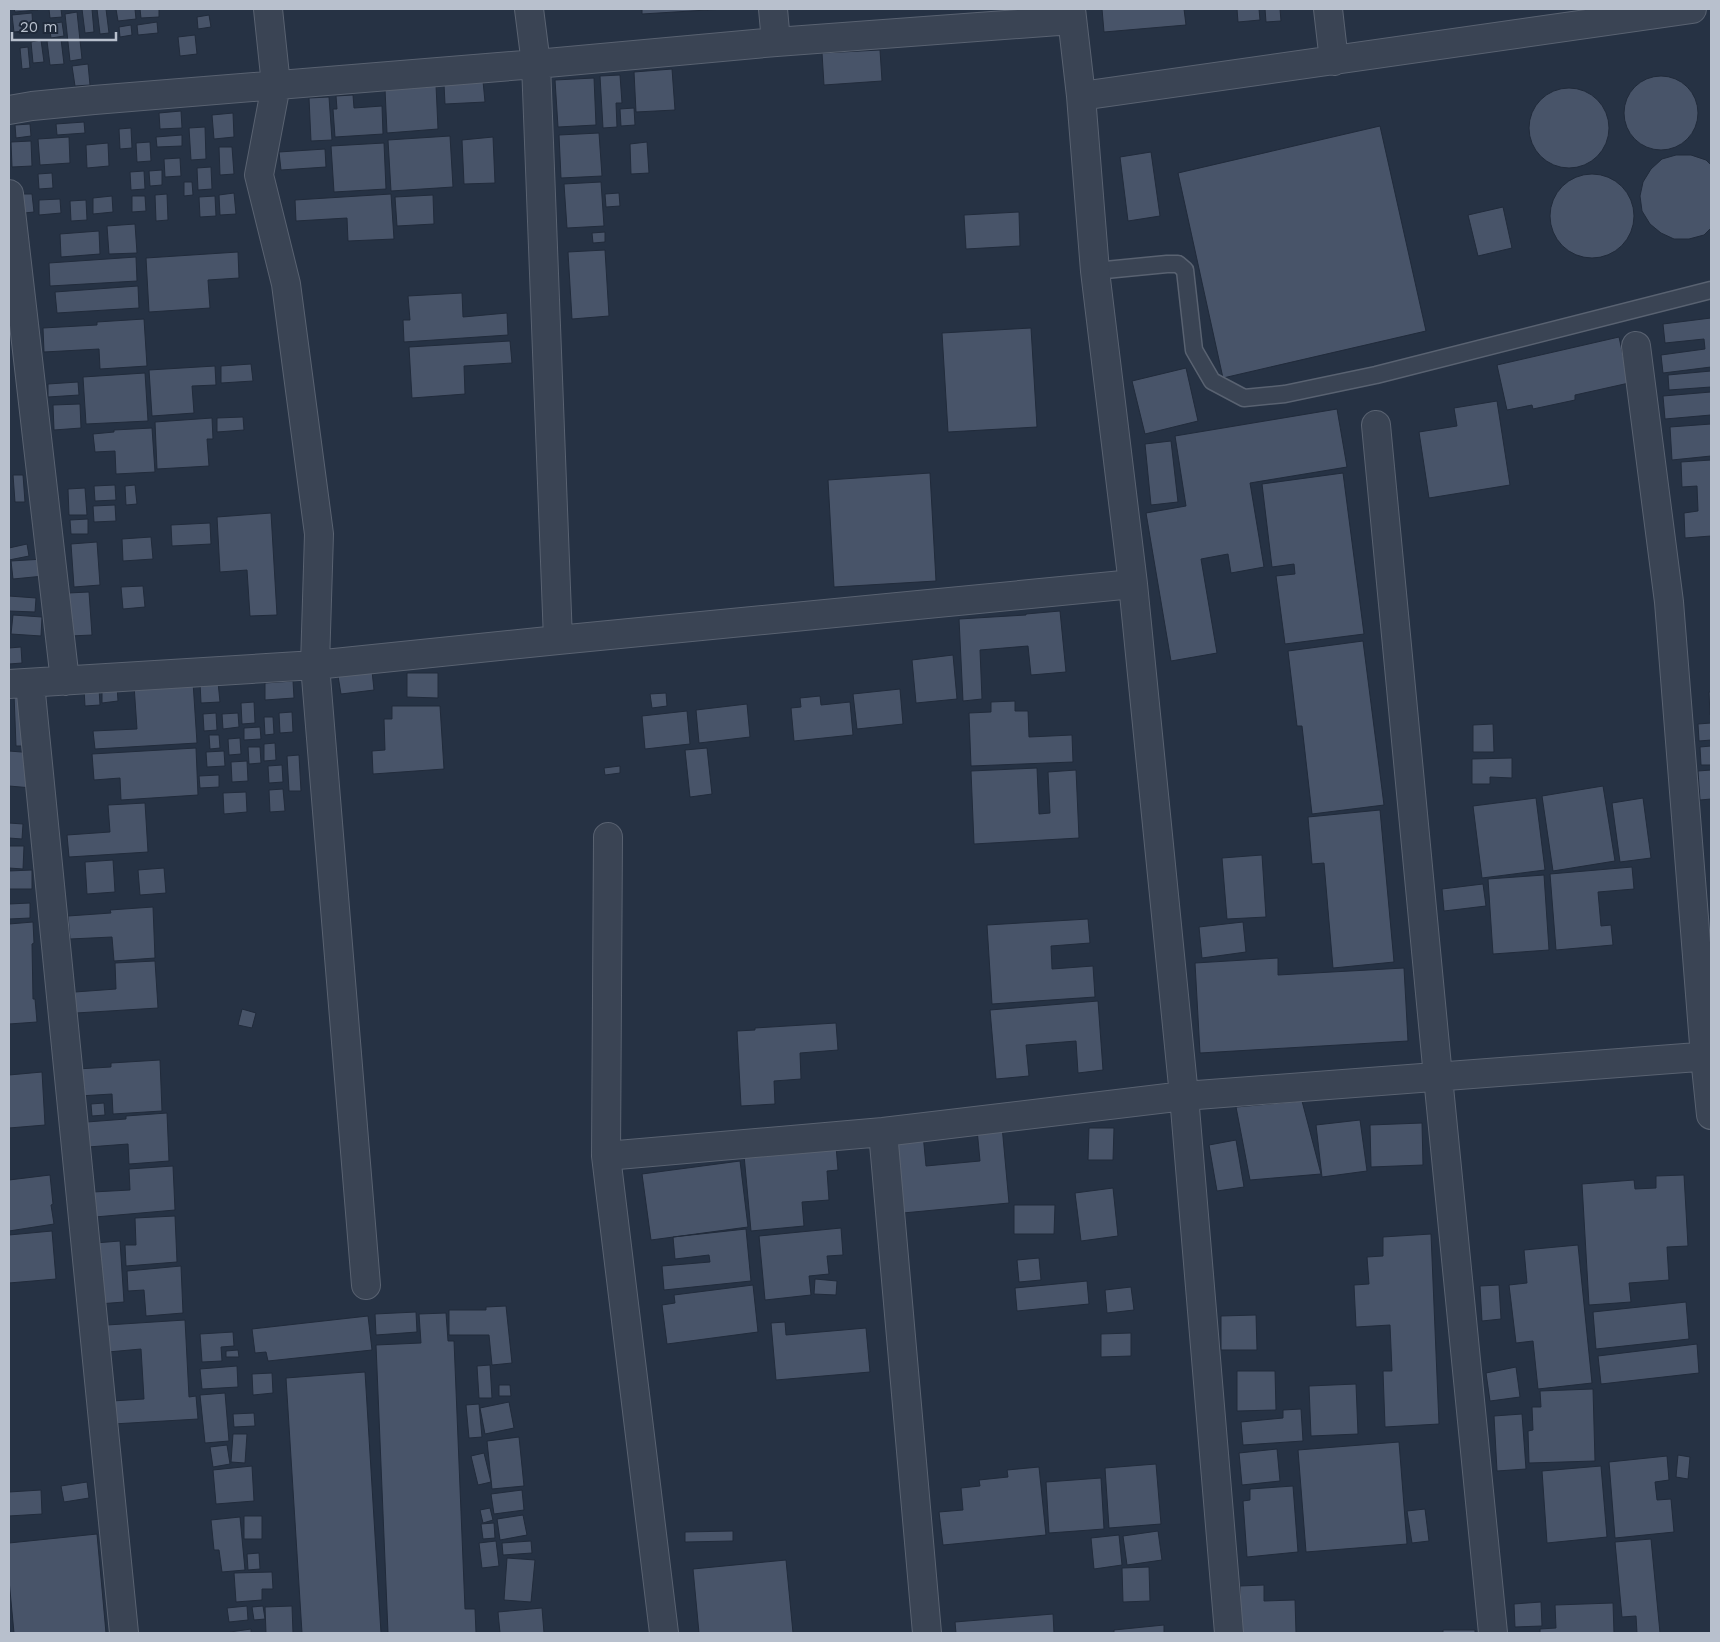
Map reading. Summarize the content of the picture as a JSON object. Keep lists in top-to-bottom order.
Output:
{
  "scale_bar": "20 m"
}
